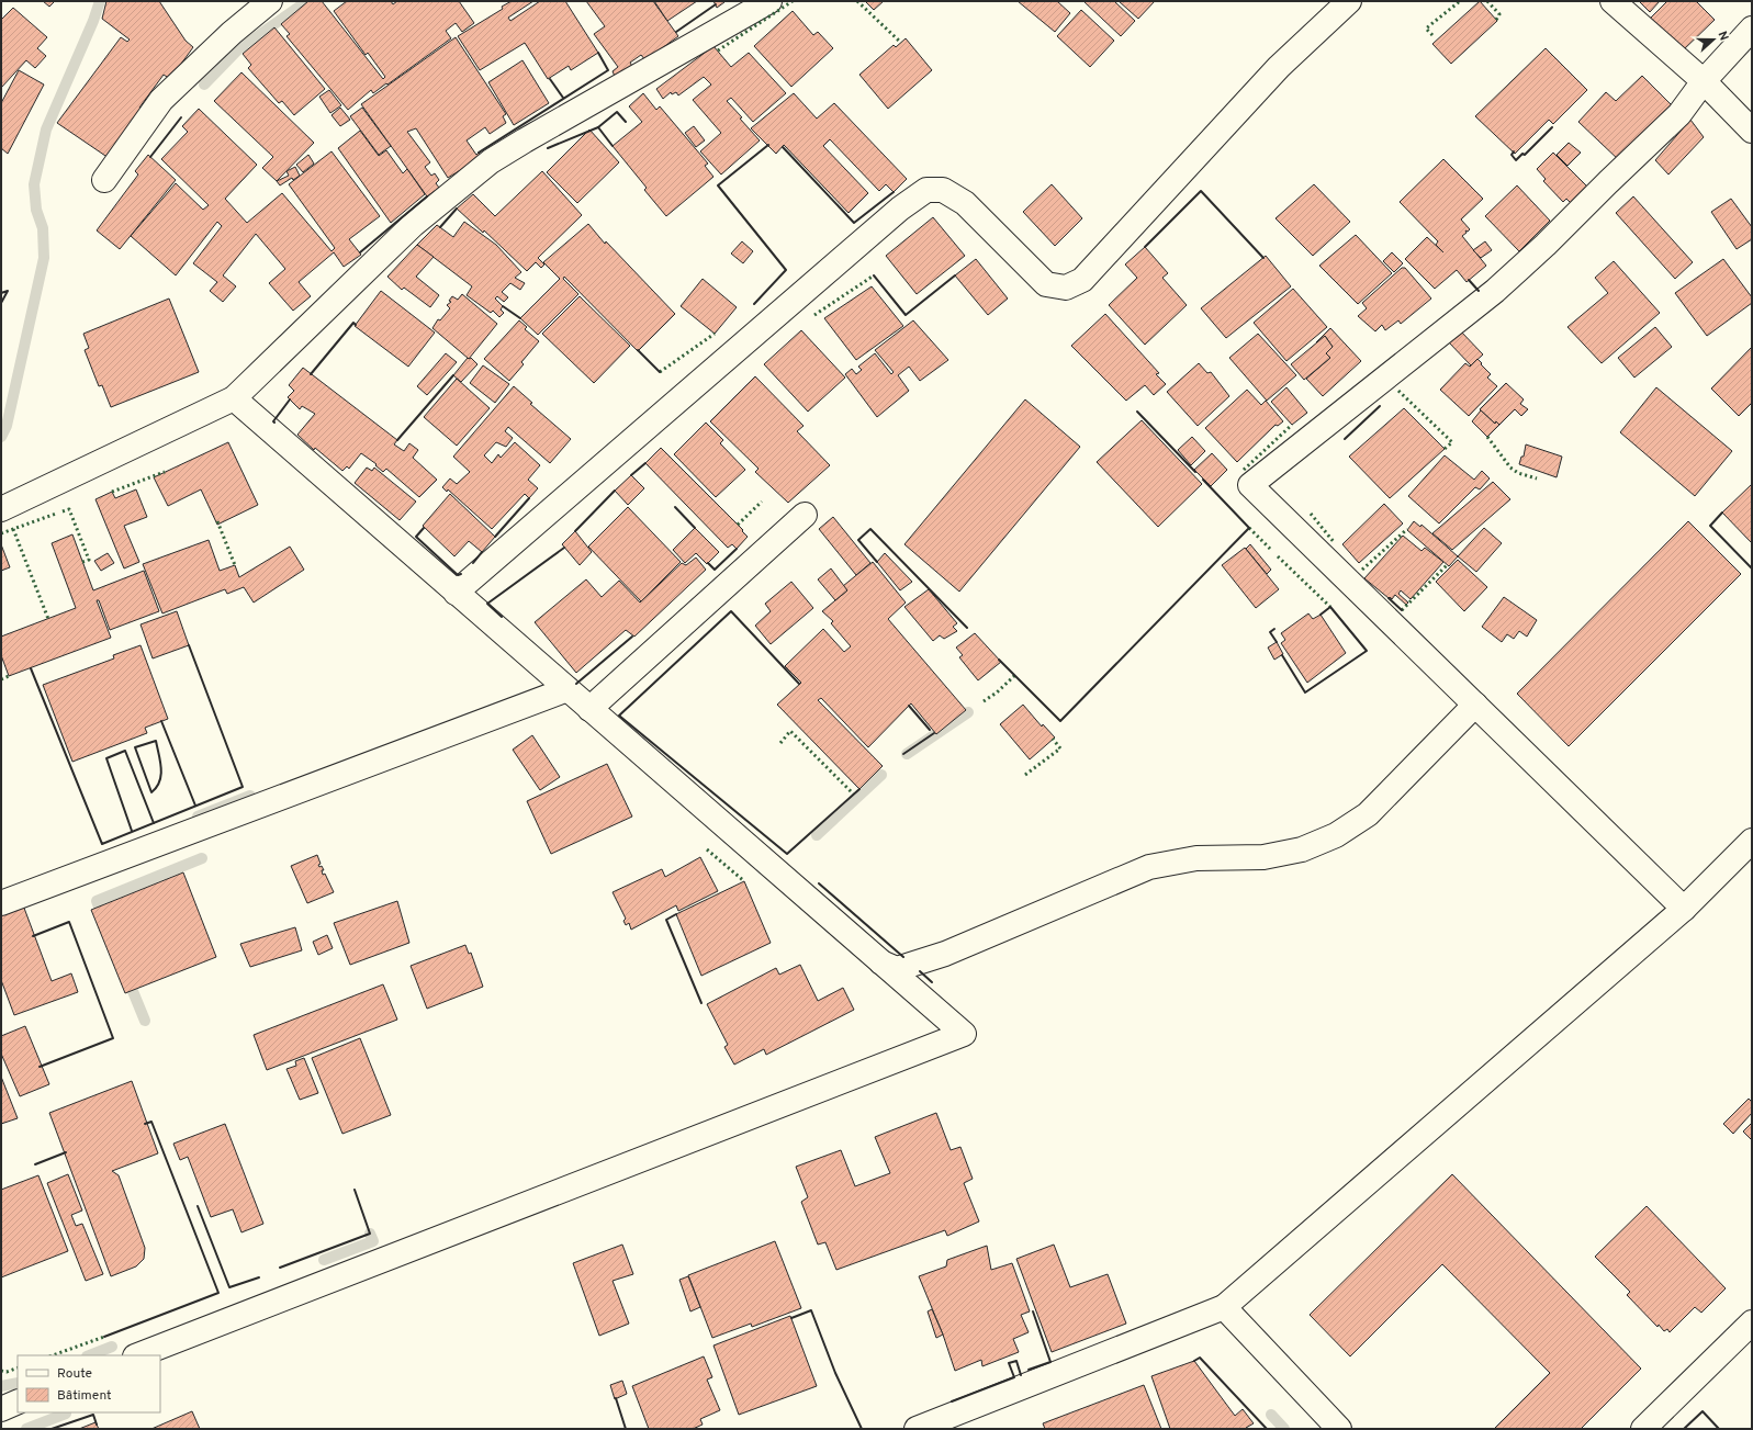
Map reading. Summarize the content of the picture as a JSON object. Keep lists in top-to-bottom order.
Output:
{
  "legend": ["Route", "Bâtiment"],
  "north": "right"
}
